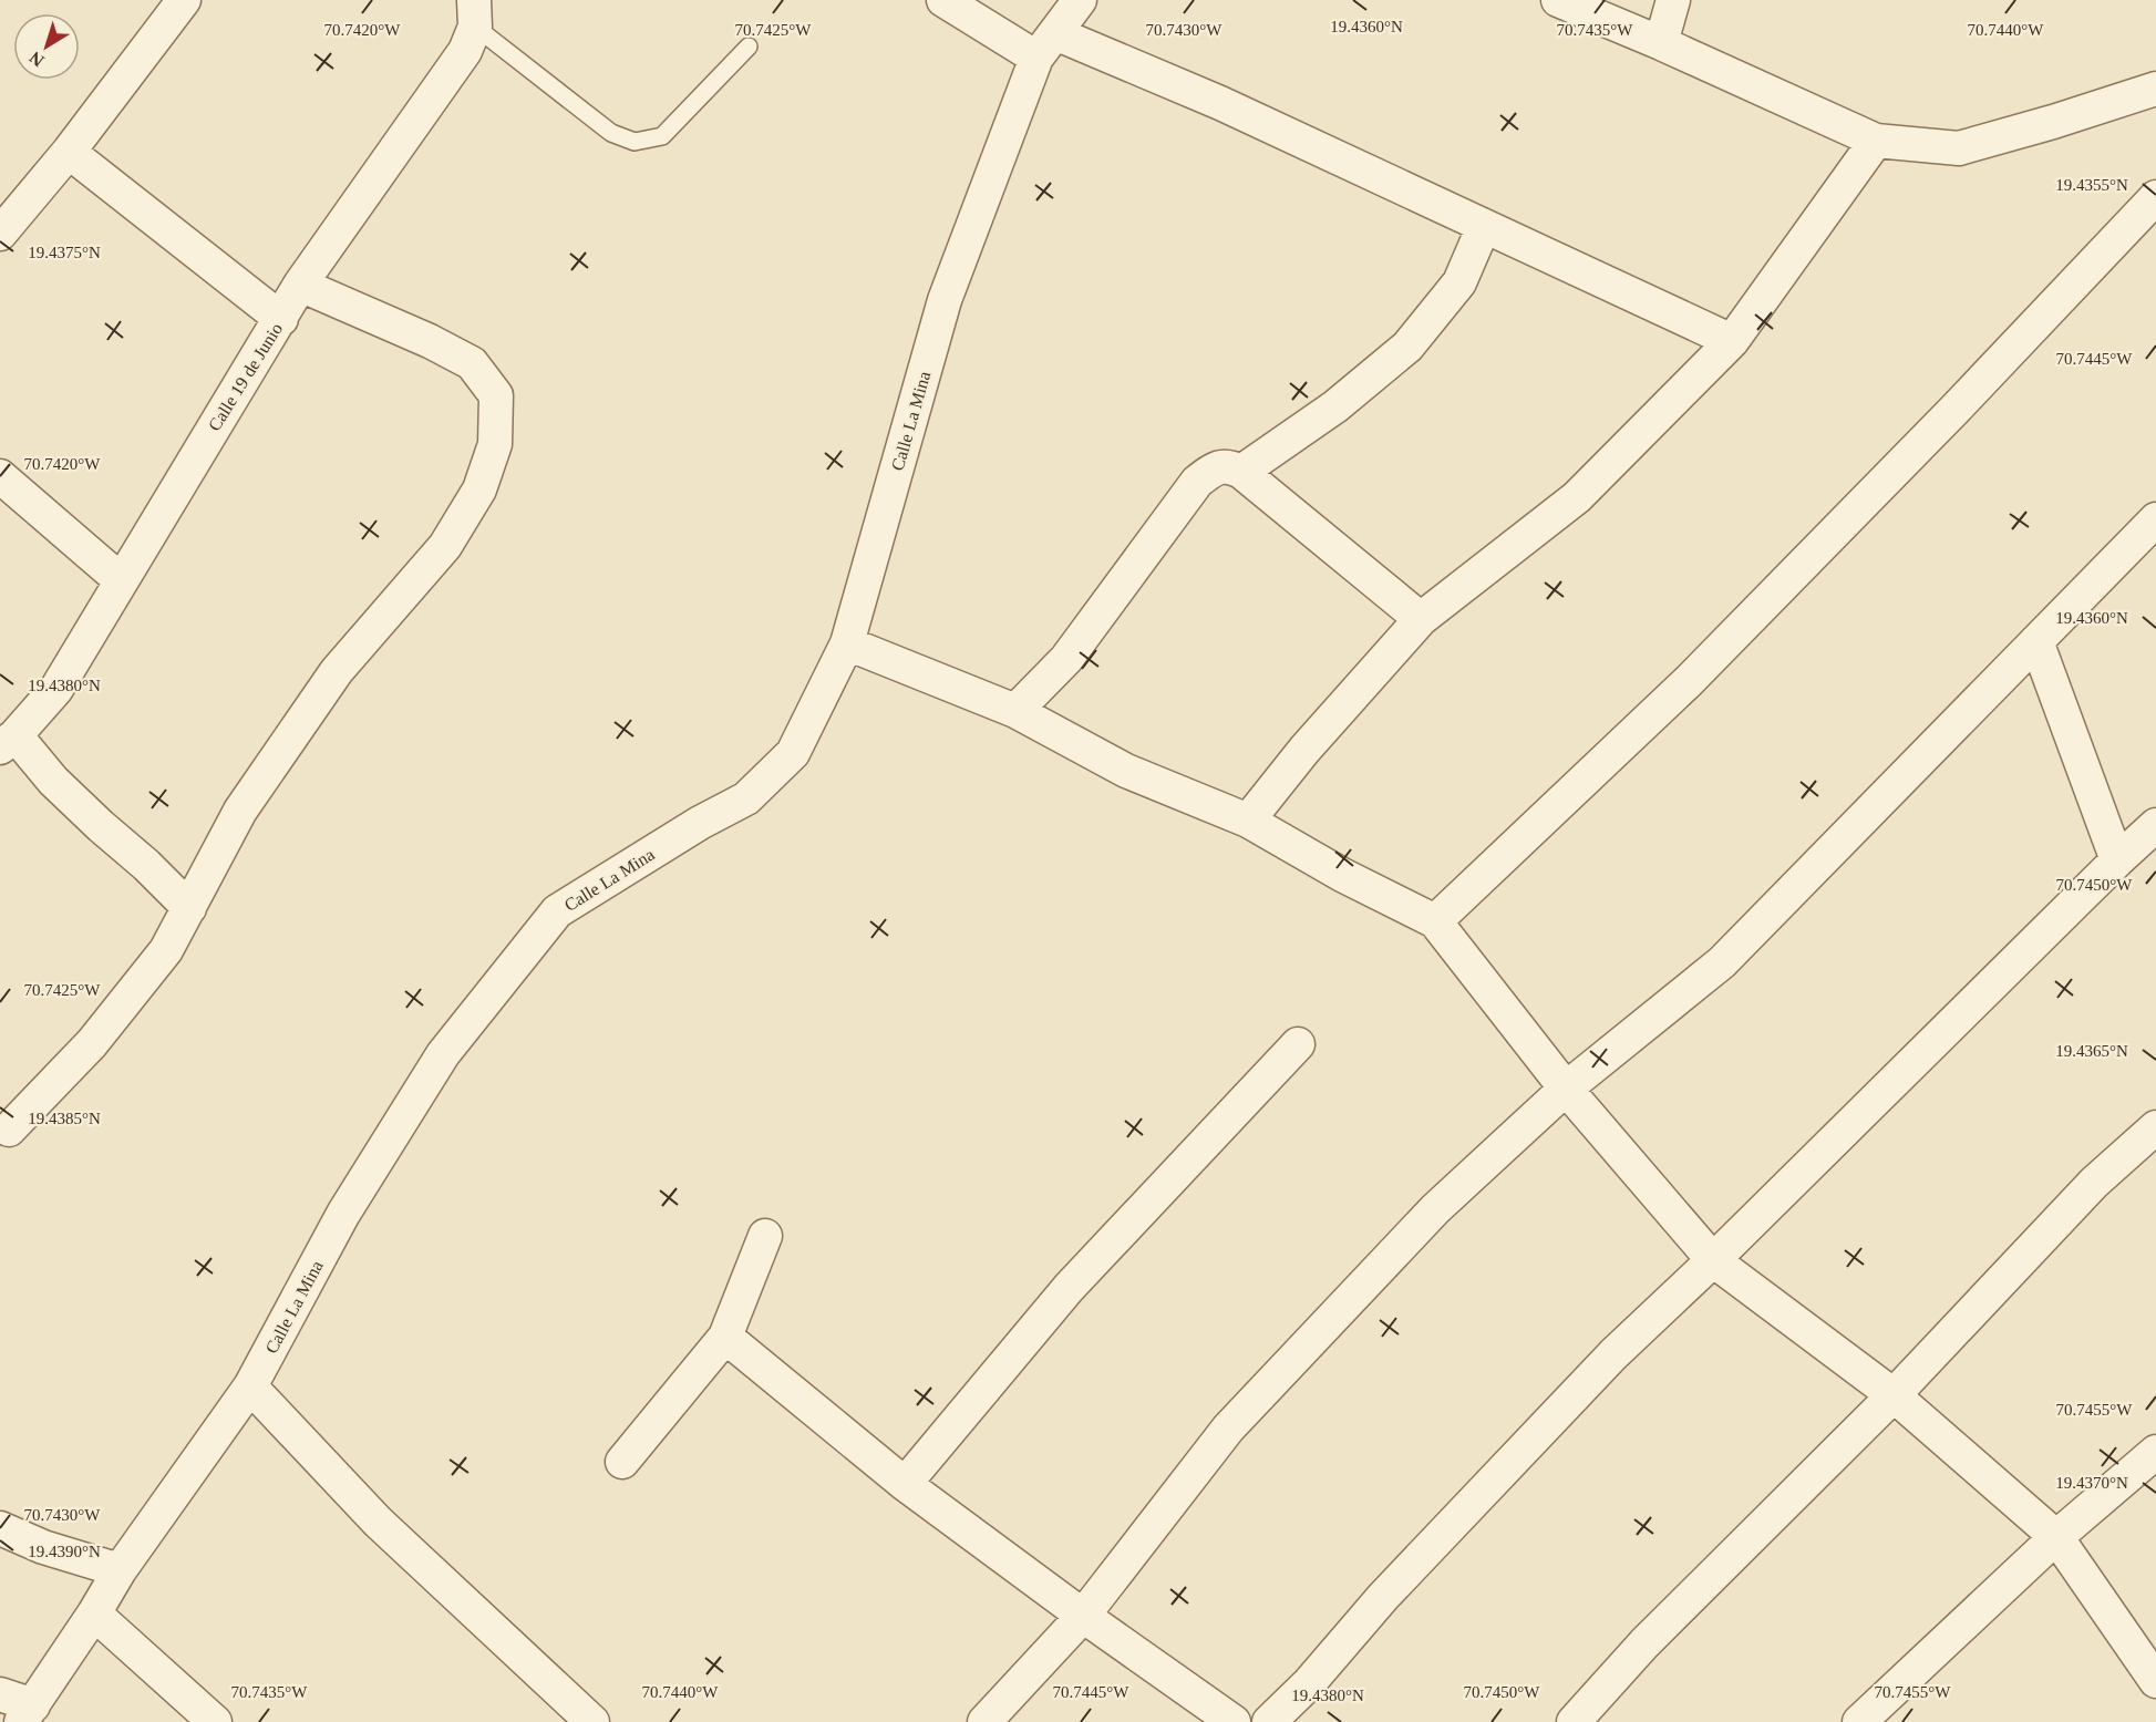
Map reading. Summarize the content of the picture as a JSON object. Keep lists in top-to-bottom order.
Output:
{
  "streets": {
    "street": ["Calle 19 de Junio", "Calle La Mina"]
  },
  "north": "bottom left",
  "coordinates": [
    "19.4360°N",
    "70.7425°W",
    "70.7420°W",
    "70.7430°W",
    "70.7435°W",
    "70.7440°W",
    "19.4355°N",
    "19.4375°N",
    "70.7445°W",
    "19.4380°N",
    "70.7450°W",
    "19.4365°N",
    "19.4385°N",
    "70.7455°W",
    "19.4370°N",
    "19.4390°N"
  ]
}
